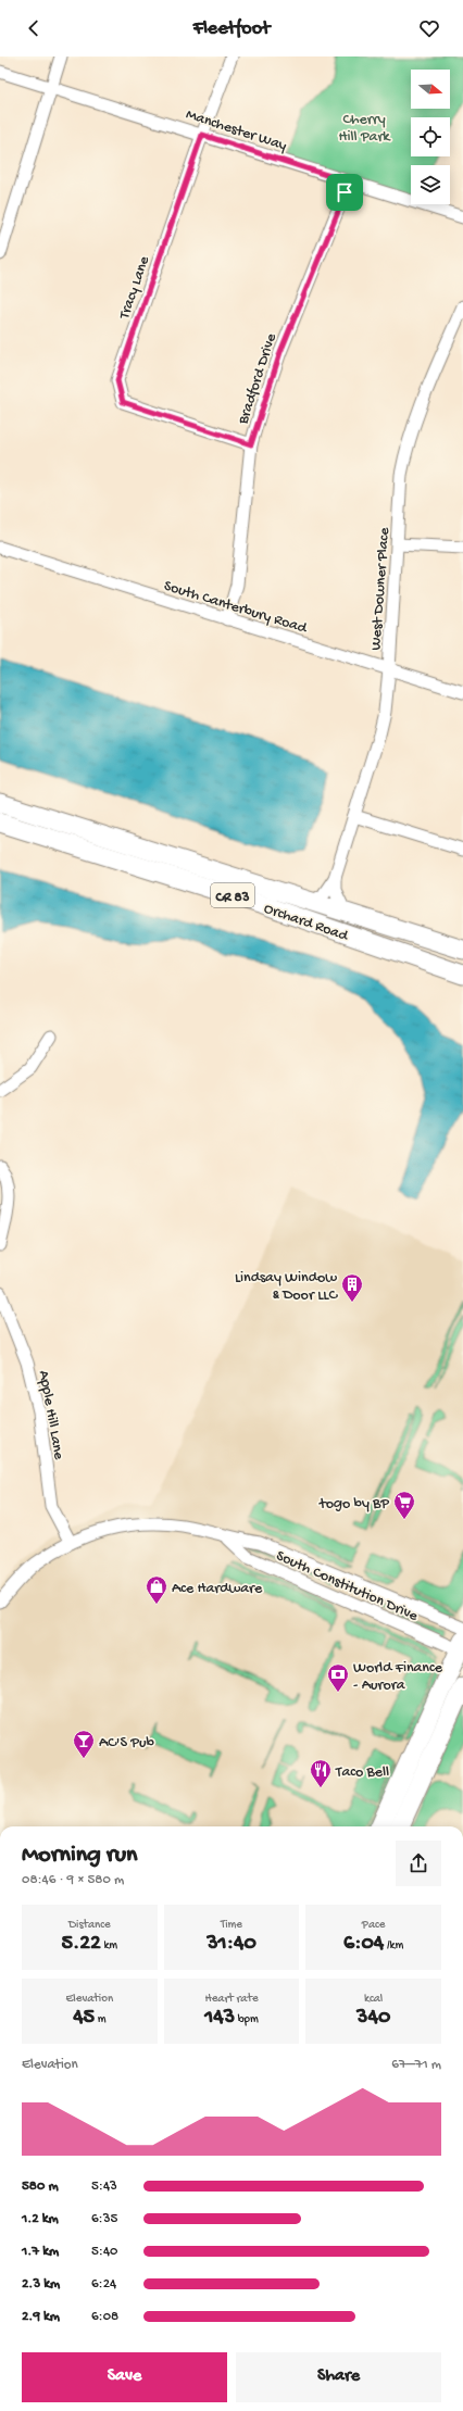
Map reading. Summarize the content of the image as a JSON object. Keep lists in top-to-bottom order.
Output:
{
  "streets": {
    "main road": ["CR 83", "Orchard Road"],
    "street": [
      "Manchester Way",
      "Tracy Lane",
      "Bradford Drive",
      "West Downer Place",
      "South Canterbury Road",
      "Apple Hill Lane",
      "South Constitution Drive"
    ]
  },
  "crossings": [
    ["Manchester Way", "Tracy Lane"],
    ["Manchester Way", "Bradford Drive"],
    ["Tracy Lane", "Bradford Drive"],
    ["Bradford Drive", "South Canterbury Road"],
    ["West Downer Place", "South Canterbury Road"],
    ["West Downer Place", "Orchard Road"],
    ["Apple Hill Lane", "South Constitution Drive"]
  ],
  "parks": ["Cherry Hill Park"],
  "places": {
    "building": ["Lindsay Window & Door LLC"],
    "supermarket": ["togo by BP"],
    "shop": ["Ace Hardware"],
    "bank": ["World Finance - Aurora"],
    "bar": ["AC'S Pub"],
    "restaurant": ["Taco Bell"]
  },
  "north": "right",
  "page": {
    "header": "Fleetfoot",
    "heading": ["Morning run", "08:46 · 9 × 580 m"],
    "stats": [
      ["Distance", "5.22 km"],
      ["Time", "31:40"],
      ["Pace", "6:04 /km"],
      ["Elevation", "45 m"],
      ["Heart rate", "143 bpm"],
      ["kcal", "340"]
    ],
    "chart": ["Elevation", "67–71 m"],
    "list": [
      {
        "name": "580 m",
        "note": "5:43"
      },
      {
        "name": "1.2 km",
        "note": "6:35"
      },
      {
        "name": "1.7 km",
        "note": "5:40"
      },
      {
        "name": "2.3 km",
        "note": "6:24"
      },
      {
        "name": "2.9 km",
        "note": "6:08"
      }
    ],
    "buttons": ["Save", "Share"]
  }
}
